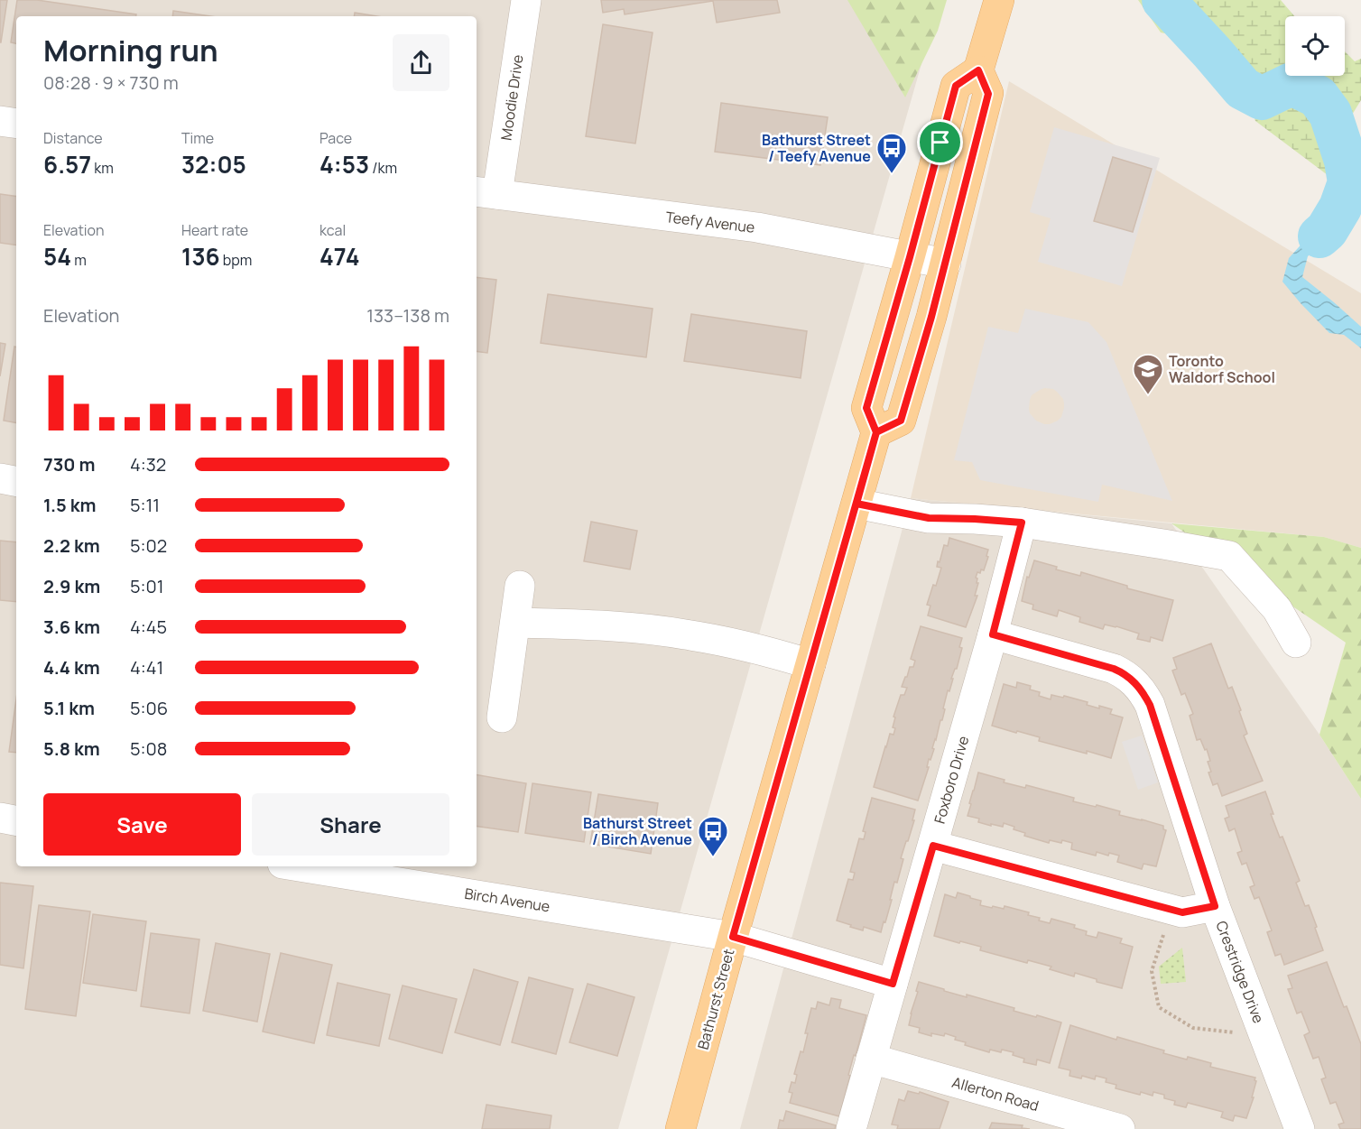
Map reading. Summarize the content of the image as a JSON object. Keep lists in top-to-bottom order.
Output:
{
  "streets": {
    "main road": ["Bathurst Street"],
    "street": [
      "Moodie Drive",
      "Teefy Avenue",
      "Foxboro Drive",
      "Birch Avenue",
      "Crestridge Drive",
      "Allerton Road"
    ]
  },
  "crossings": [
    ["Moodie Drive", "Teefy Avenue"],
    ["Foxboro Drive", "Birch Avenue"],
    ["Foxboro Drive", "Crestridge Drive"],
    ["Foxboro Drive", "Allerton Road"],
    ["Birch Avenue", "Bathurst Street"]
  ],
  "places": {
    "bus stop": ["Bathurst Street / Teefy Avenue", "Bathurst Street / Birch Avenue"],
    "school or university": ["Toronto Waldorf School"]
  },
  "page": {
    "heading": ["Morning run", "08:28 · 9 × 730 m"],
    "stats": [
      ["Distance", "6.57 km"],
      ["Time", "32:05"],
      ["Pace", "4:53 /km"],
      ["Elevation", "54 m"],
      ["Heart rate", "136 bpm"],
      ["kcal", "474"]
    ],
    "chart": ["Elevation", "133–138 m"],
    "list": [
      {
        "name": "730 m",
        "note": "4:32"
      },
      {
        "name": "1.5 km",
        "note": "5:11"
      },
      {
        "name": "2.2 km",
        "note": "5:02"
      },
      {
        "name": "2.9 km",
        "note": "5:01"
      },
      {
        "name": "3.6 km",
        "note": "4:45"
      },
      {
        "name": "4.4 km",
        "note": "4:41"
      },
      {
        "name": "5.1 km",
        "note": "5:06"
      },
      {
        "name": "5.8 km",
        "note": "5:08"
      }
    ],
    "buttons": ["Save", "Share"]
  }
}
